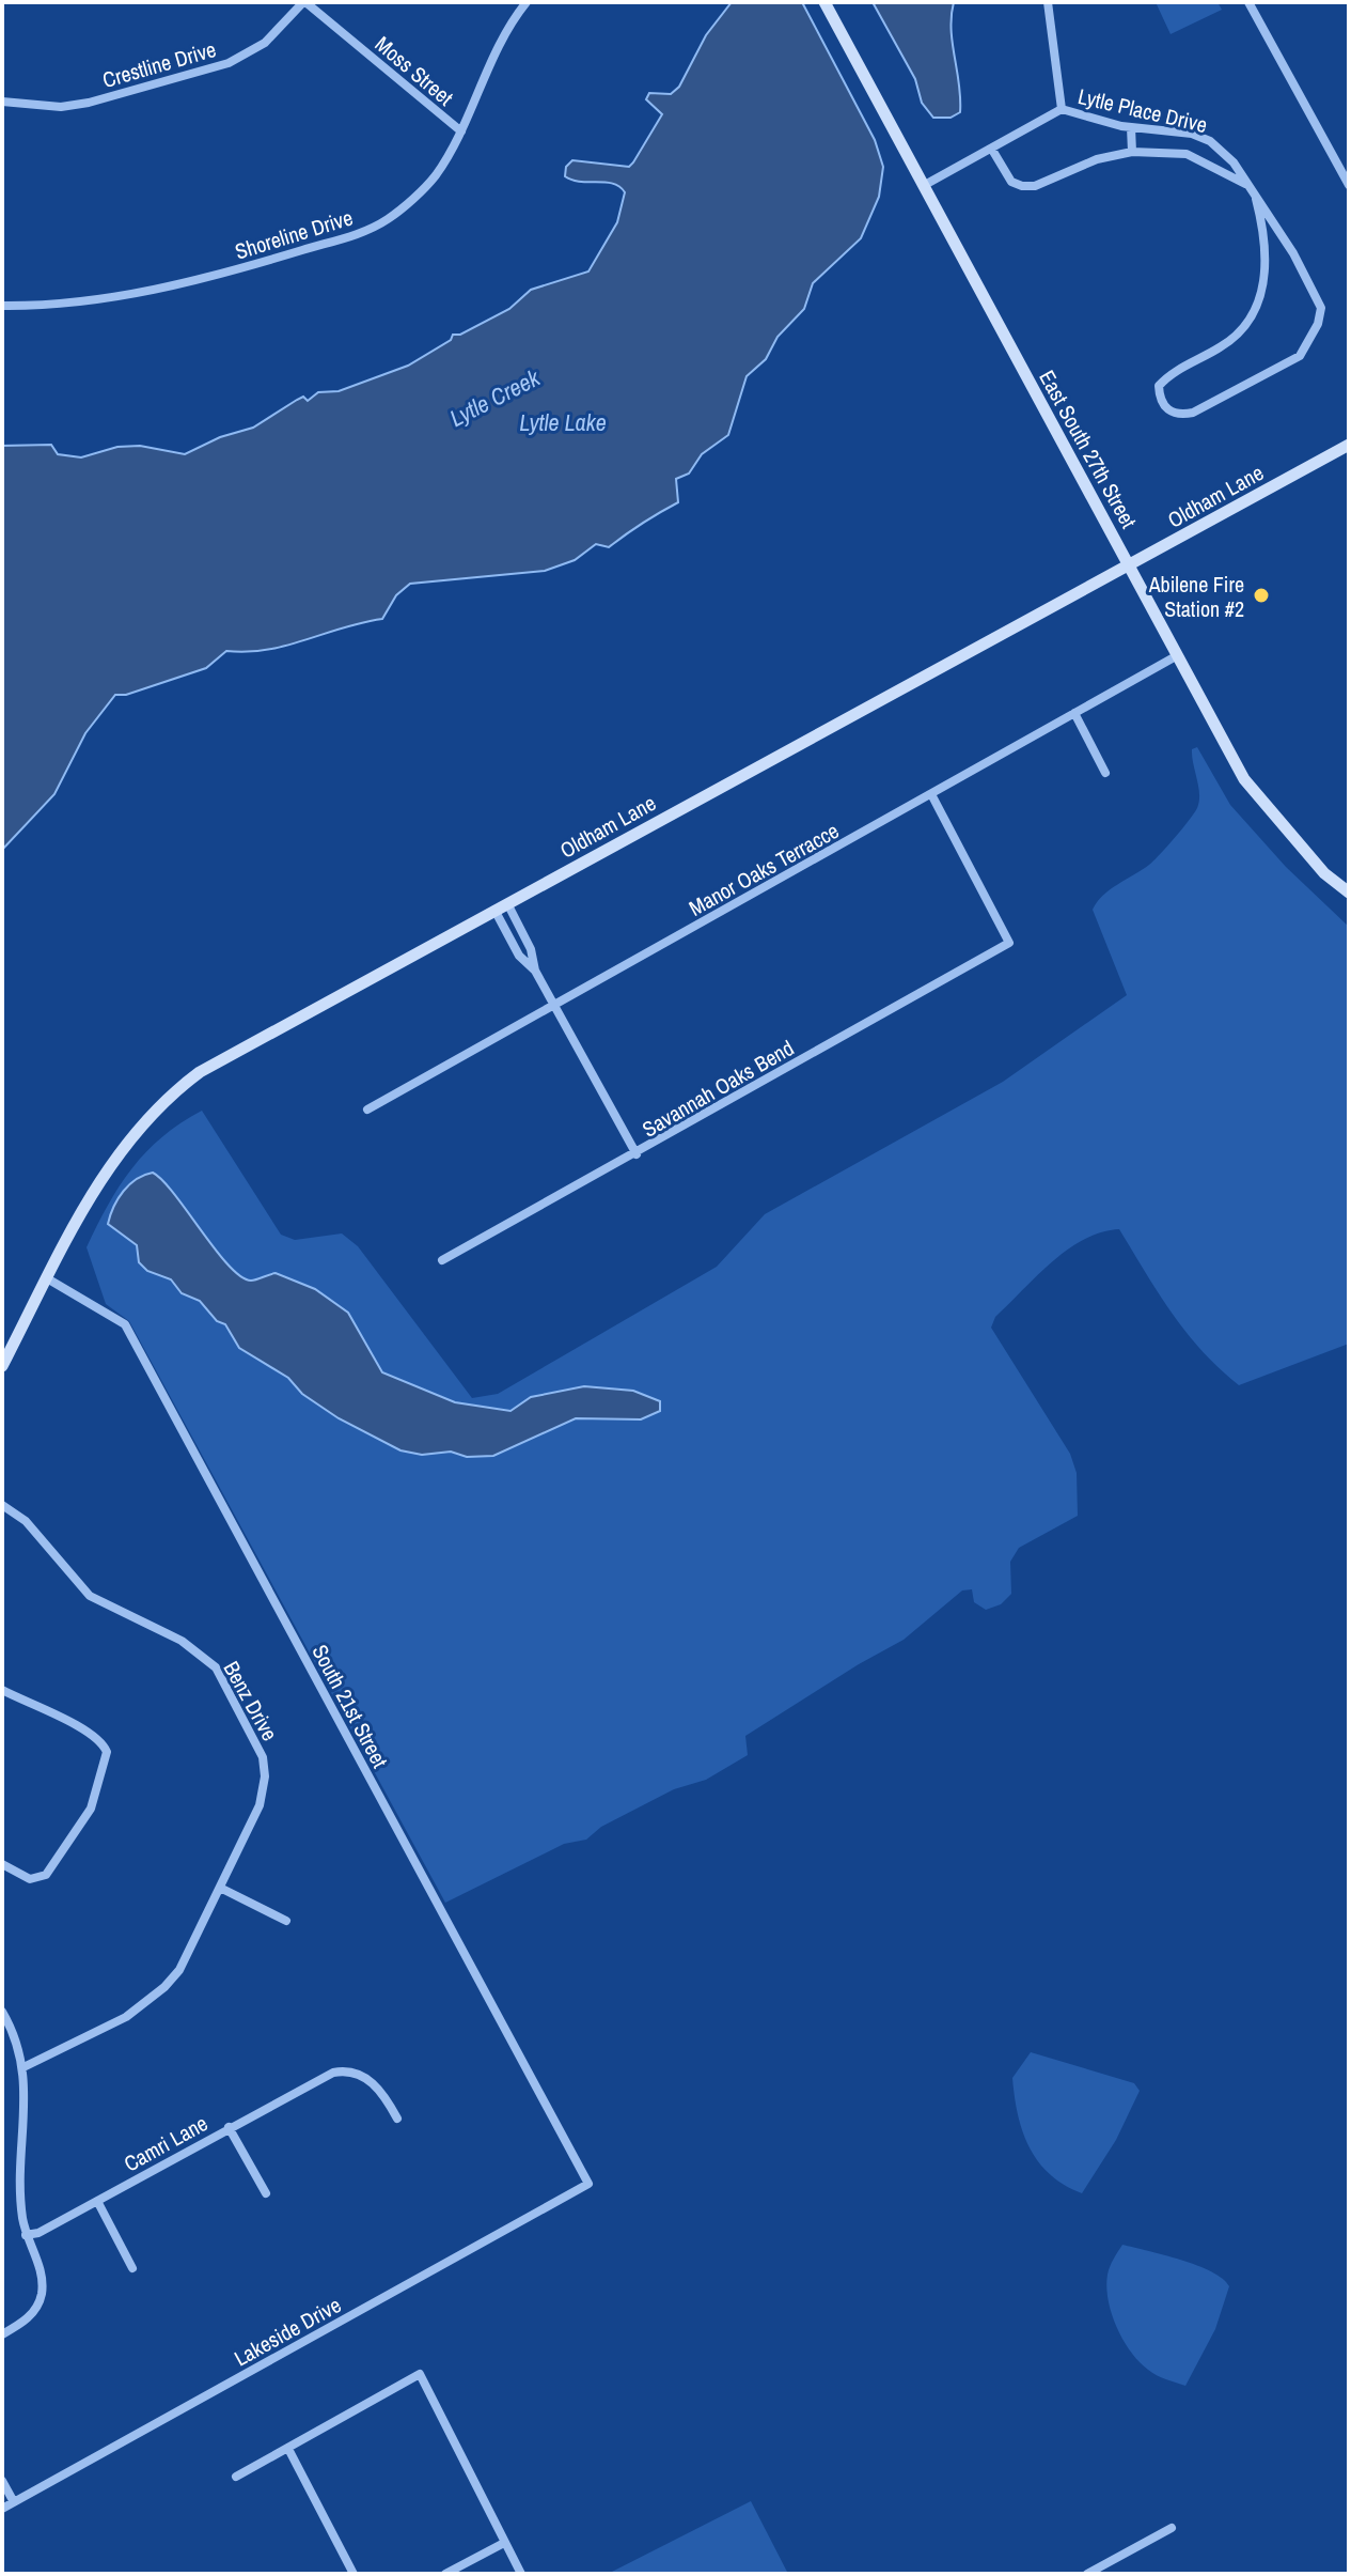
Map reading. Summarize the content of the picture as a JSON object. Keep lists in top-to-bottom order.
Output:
{
  "streets": {
    "main road": ["East South 27th Street", "Oldham Lane"],
    "street": [
      "Crestline Drive",
      "Moss Street",
      "Lytle Place Drive",
      "Shoreline Drive",
      "Manor Oaks Terracce",
      "Savannah Oaks Bend",
      "Benz Drive",
      "South 21st Street",
      "Camri Lane",
      "Lakeside Drive"
    ]
  },
  "crossings": [
    ["Crestline Drive", "Moss Street"],
    ["Moss Street", "Shoreline Drive"],
    ["Lytle Place Drive", "East South 27th Street"],
    ["East South 27th Street", "Oldham Lane"],
    ["East South 27th Street", "Manor Oaks Terracce"],
    ["Oldham Lane", "South 21st Street"],
    ["Manor Oaks Terracce", "Savannah Oaks Bend"],
    ["South 21st Street", "Lakeside Drive"]
  ],
  "water": ["Lytle Creek", "Lytle Lake"],
  "places": ["Abilene Fire Station #2"]
}
